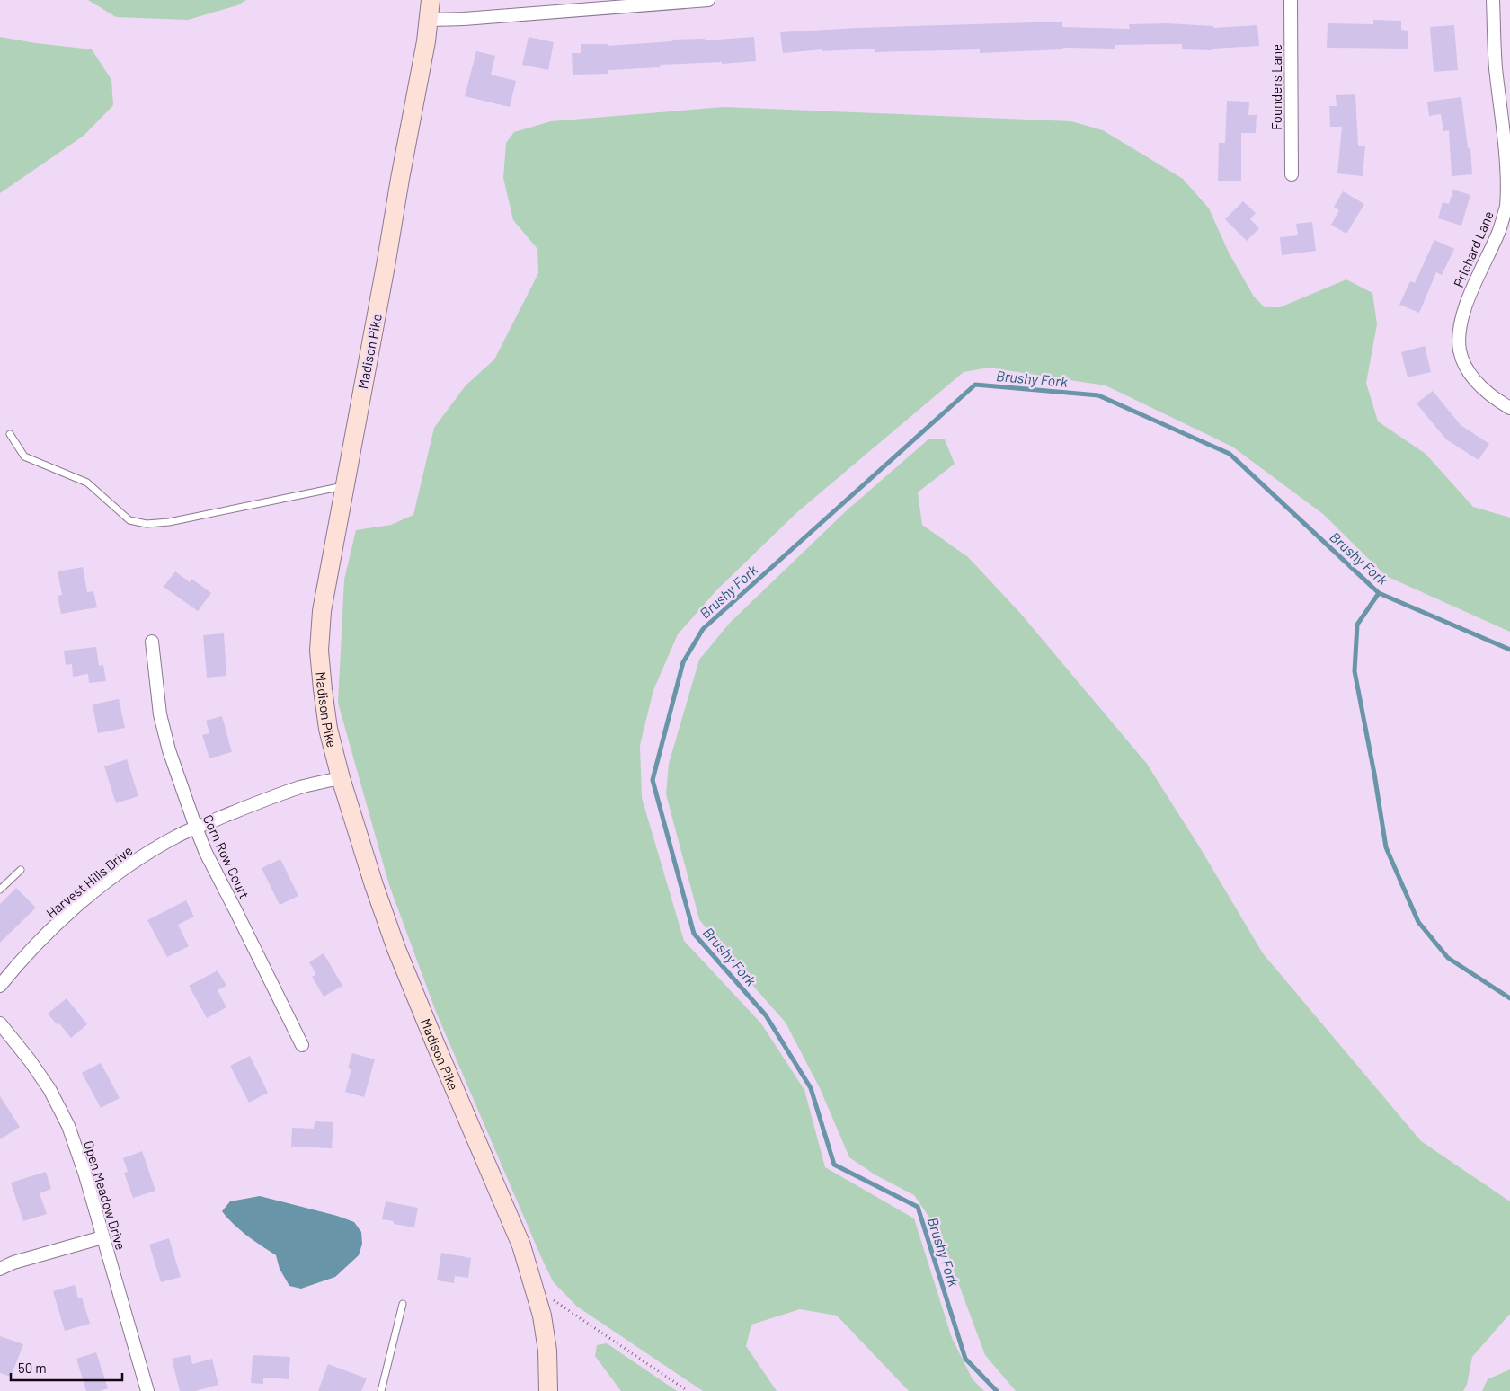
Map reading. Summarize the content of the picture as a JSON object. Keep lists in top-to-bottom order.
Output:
{
  "streets": {
    "street": [
      "Founders Lane",
      "Prichard Lane",
      "Madison Pike",
      "Corn Row Court",
      "Harvest Hills Drive",
      "Open Meadow Drive"
    ]
  },
  "crossings": [
    ["Madison Pike", "Harvest Hills Drive"],
    ["Corn Row Court", "Harvest Hills Drive"]
  ],
  "water": ["Brushy Fork"],
  "scale_bar": "50 m"
}
